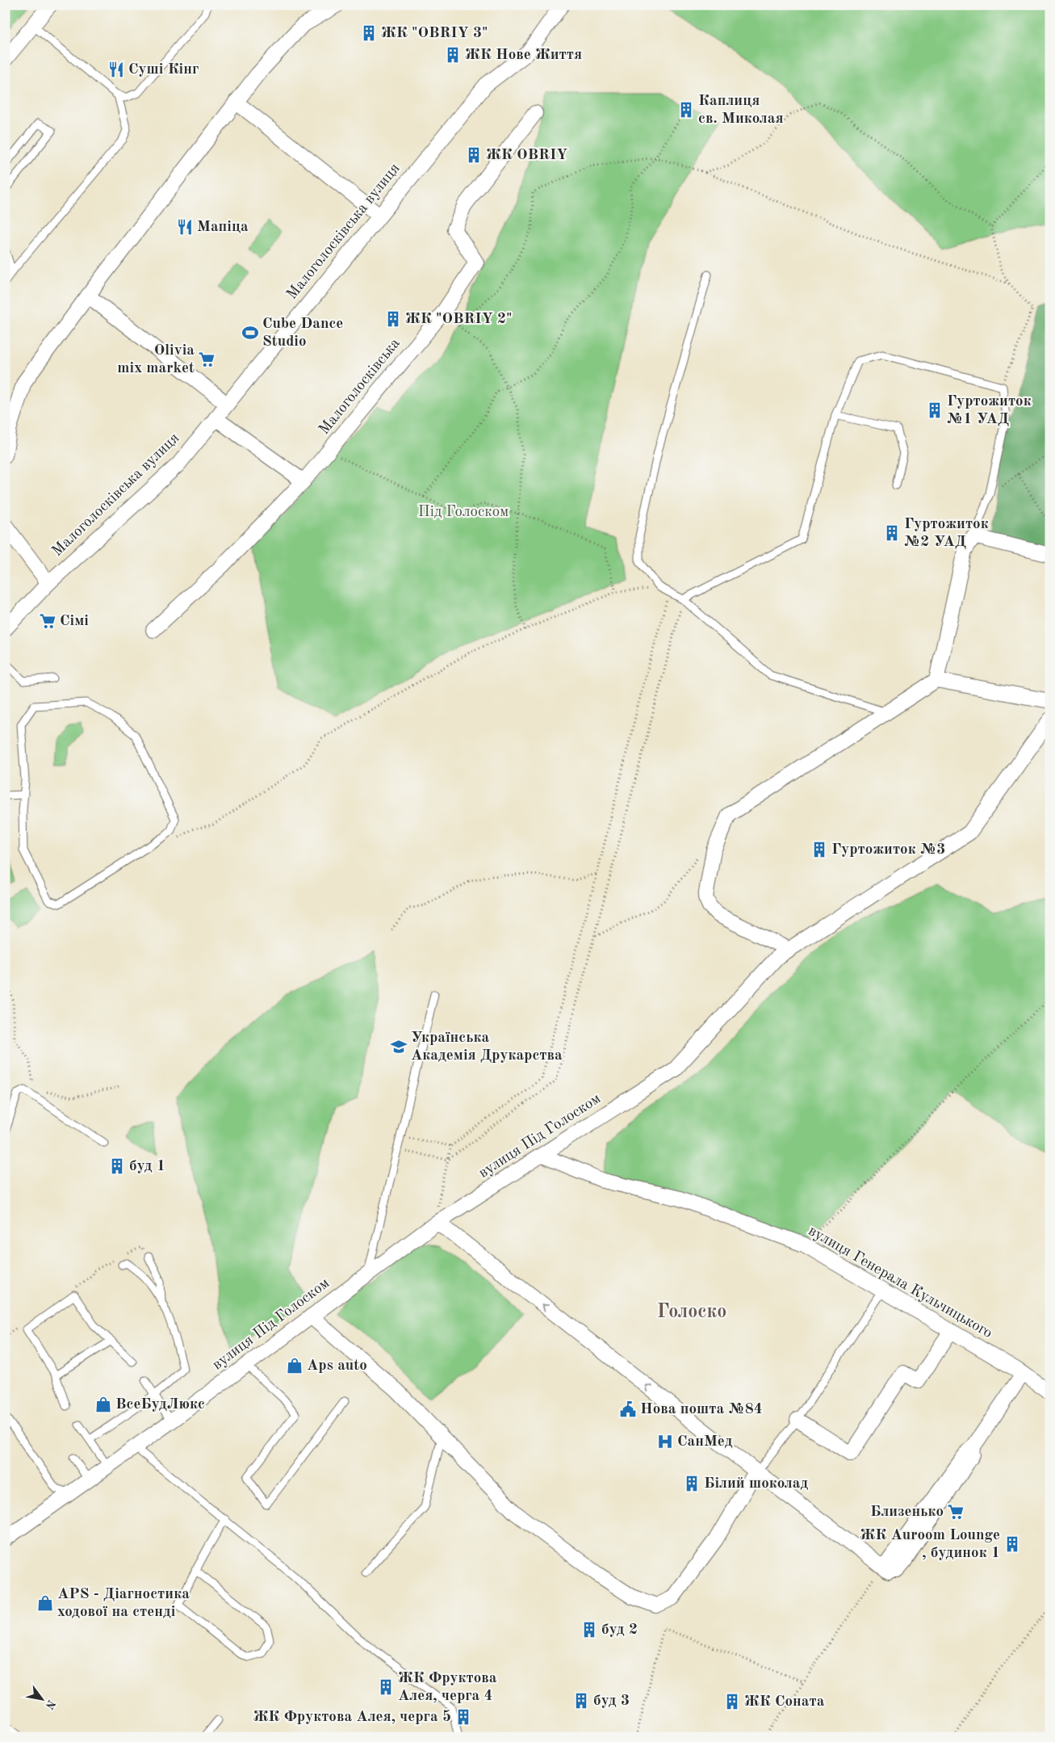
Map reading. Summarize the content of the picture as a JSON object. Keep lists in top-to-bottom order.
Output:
{
  "streets": {
    "street": [
      "Малоголосківська вулиця",
      "Малоголосківська",
      "вулиця Під Голоском",
      "вулиця Генерала Кульчицького"
    ]
  },
  "crossings": [
    ["вулиця Під Голоском", "вулиця Генерала Кульчицького"]
  ],
  "districts": ["Голоско"],
  "parks": ["Під Голоском"],
  "places": {
    "building": [
      "ЖК \"OBRIY 3\"",
      "ЖК Нове Життя",
      "Каплиця св. Миколая",
      "ЖК OBRIY",
      "ЖК \"OBRIY 2\"",
      "Гуртожиток №1 УАД",
      "Гуртожиток №2 УАД",
      "Гуртожиток №3",
      "буд 1",
      "Білий шоколад",
      "ЖК Auroom Lounge , будинок 1",
      "буд 2",
      "ЖК Фруктова Алея, черга 4",
      "буд 3",
      "ЖК Соната",
      "ЖК Фруктова Алея, черга 5"
    ],
    "restaurant": ["Суші Кінг", "Мапіца"],
    "sports": ["Cube Dance Studio"],
    "supermarket": ["Olivia mix market", "Сімі", "Близенько"],
    "school or university": ["Українська Академія Друкарства"],
    "shop": ["Aps auto", "ВсеБудЛюкс", "APS - Діагностика ходової на стенді"],
    "public building": ["Нова пошта №84"],
    "hospital": ["СанМед"]
  },
  "north": "bottom right"
}
